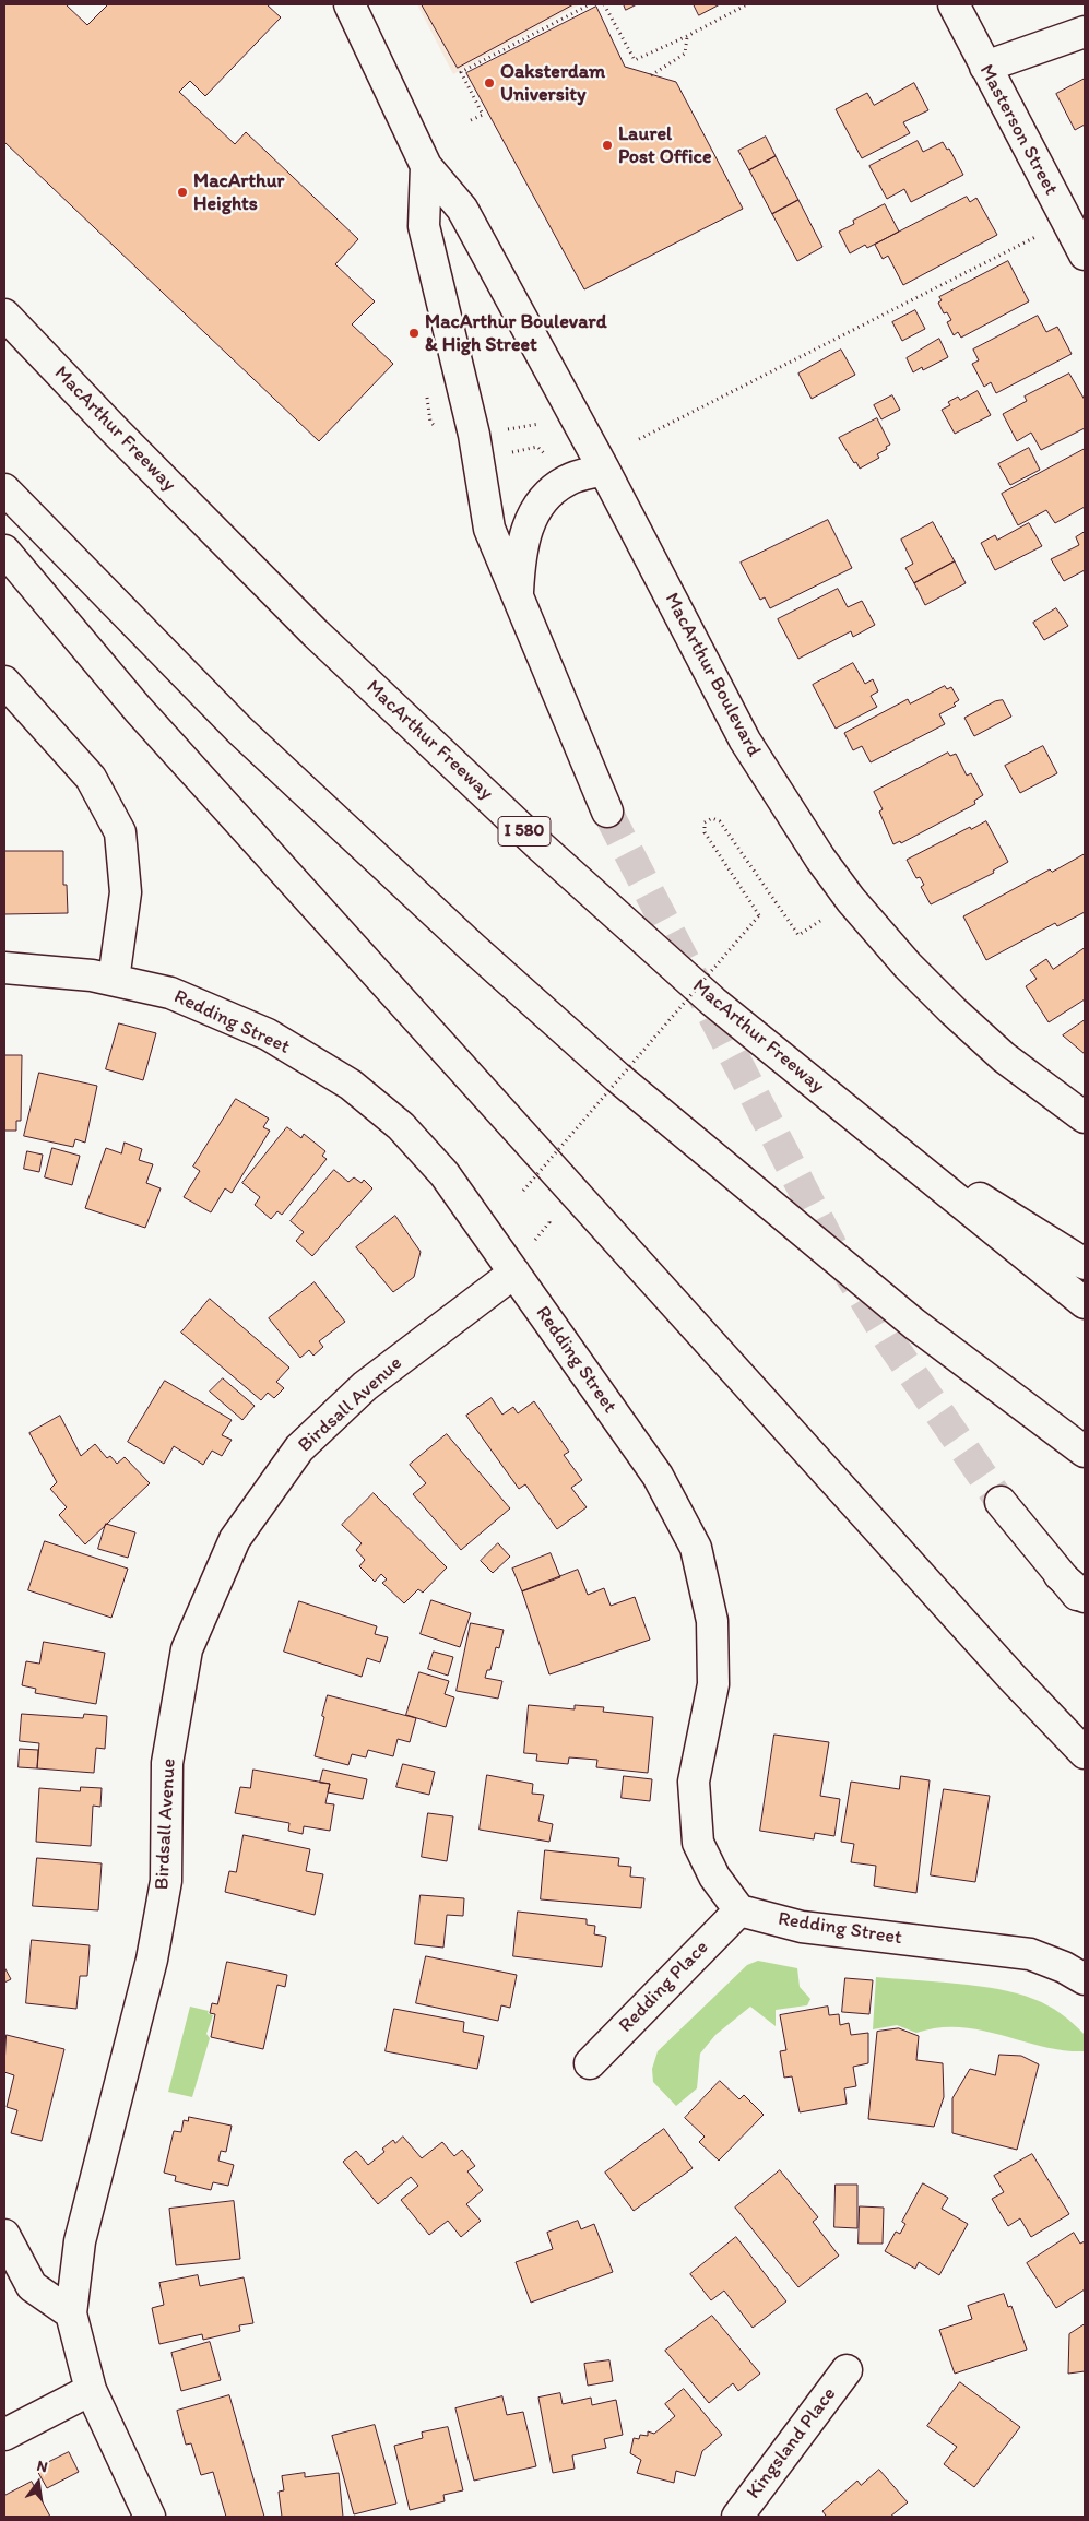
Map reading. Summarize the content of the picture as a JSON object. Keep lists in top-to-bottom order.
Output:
{
  "streets": {
    "main road": [
      "Masterson Street",
      "MacArthur Freeway",
      "MacArthur Boulevard",
      "I 580",
      "Redding Street",
      "Birdsall Avenue",
      "Redding Place",
      "Kingsland Place"
    ]
  },
  "crossings": [
    ["Redding Street", "Birdsall Avenue"],
    ["Redding Street", "Redding Place"]
  ],
  "places": [
    "Oaksterdam University",
    "Laurel Post Office",
    "MacArthur Heights",
    "MacArthur Boulevard & High Street"
  ],
  "north": "top"
}
